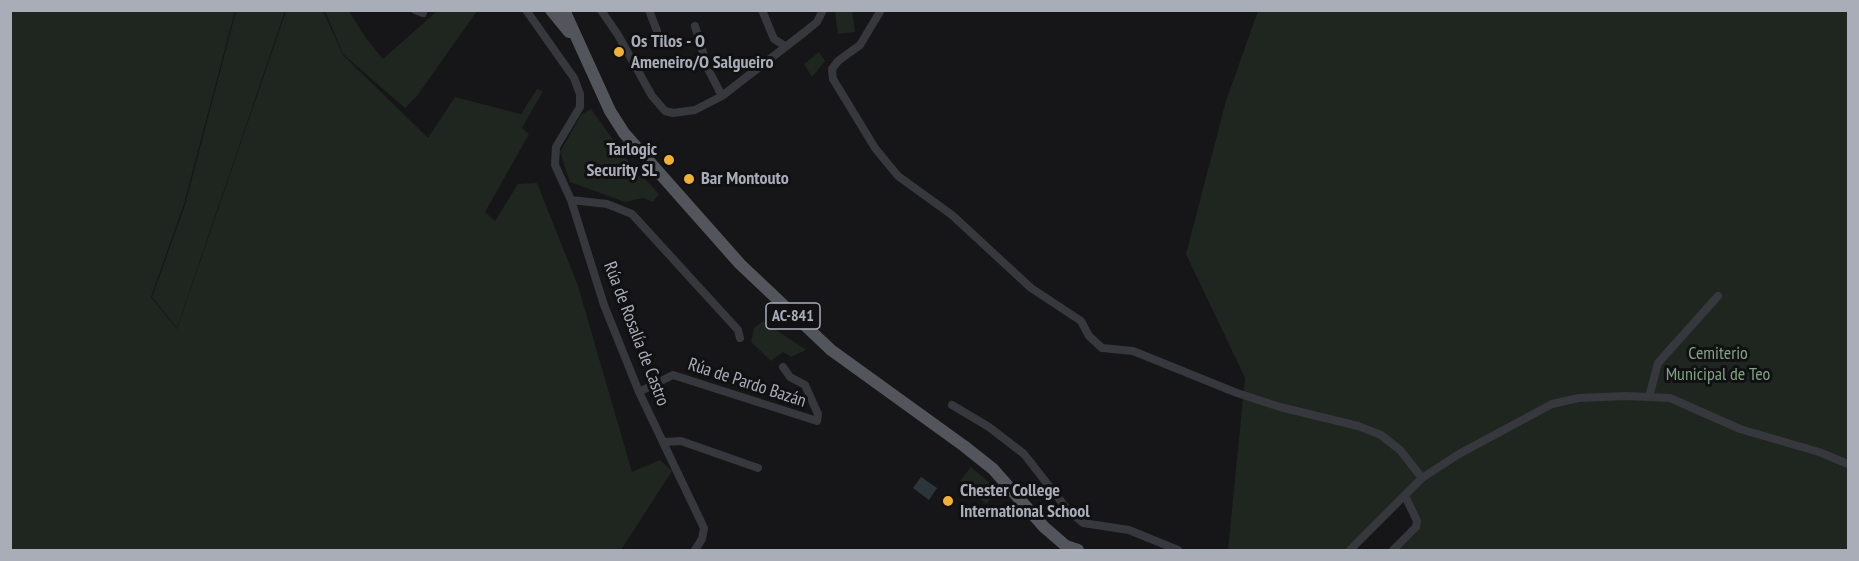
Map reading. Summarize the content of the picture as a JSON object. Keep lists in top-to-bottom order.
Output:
{
  "streets": {
    "main road": ["AC-841"],
    "street": ["Rúa de Rosalía de Castro", "Rúa de Pardo Bazán"]
  },
  "crossings": [
    ["Rúa de Rosalía de Castro", "Rúa de Pardo Bazán"]
  ],
  "parks": ["Cemiterio Municipal de Teo"],
  "places": [
    "Os Tilos - O Ameneiro/O Salgueiro",
    "Tarlogic Security SL",
    "Bar Montouto",
    "Chester College International School"
  ]
}
